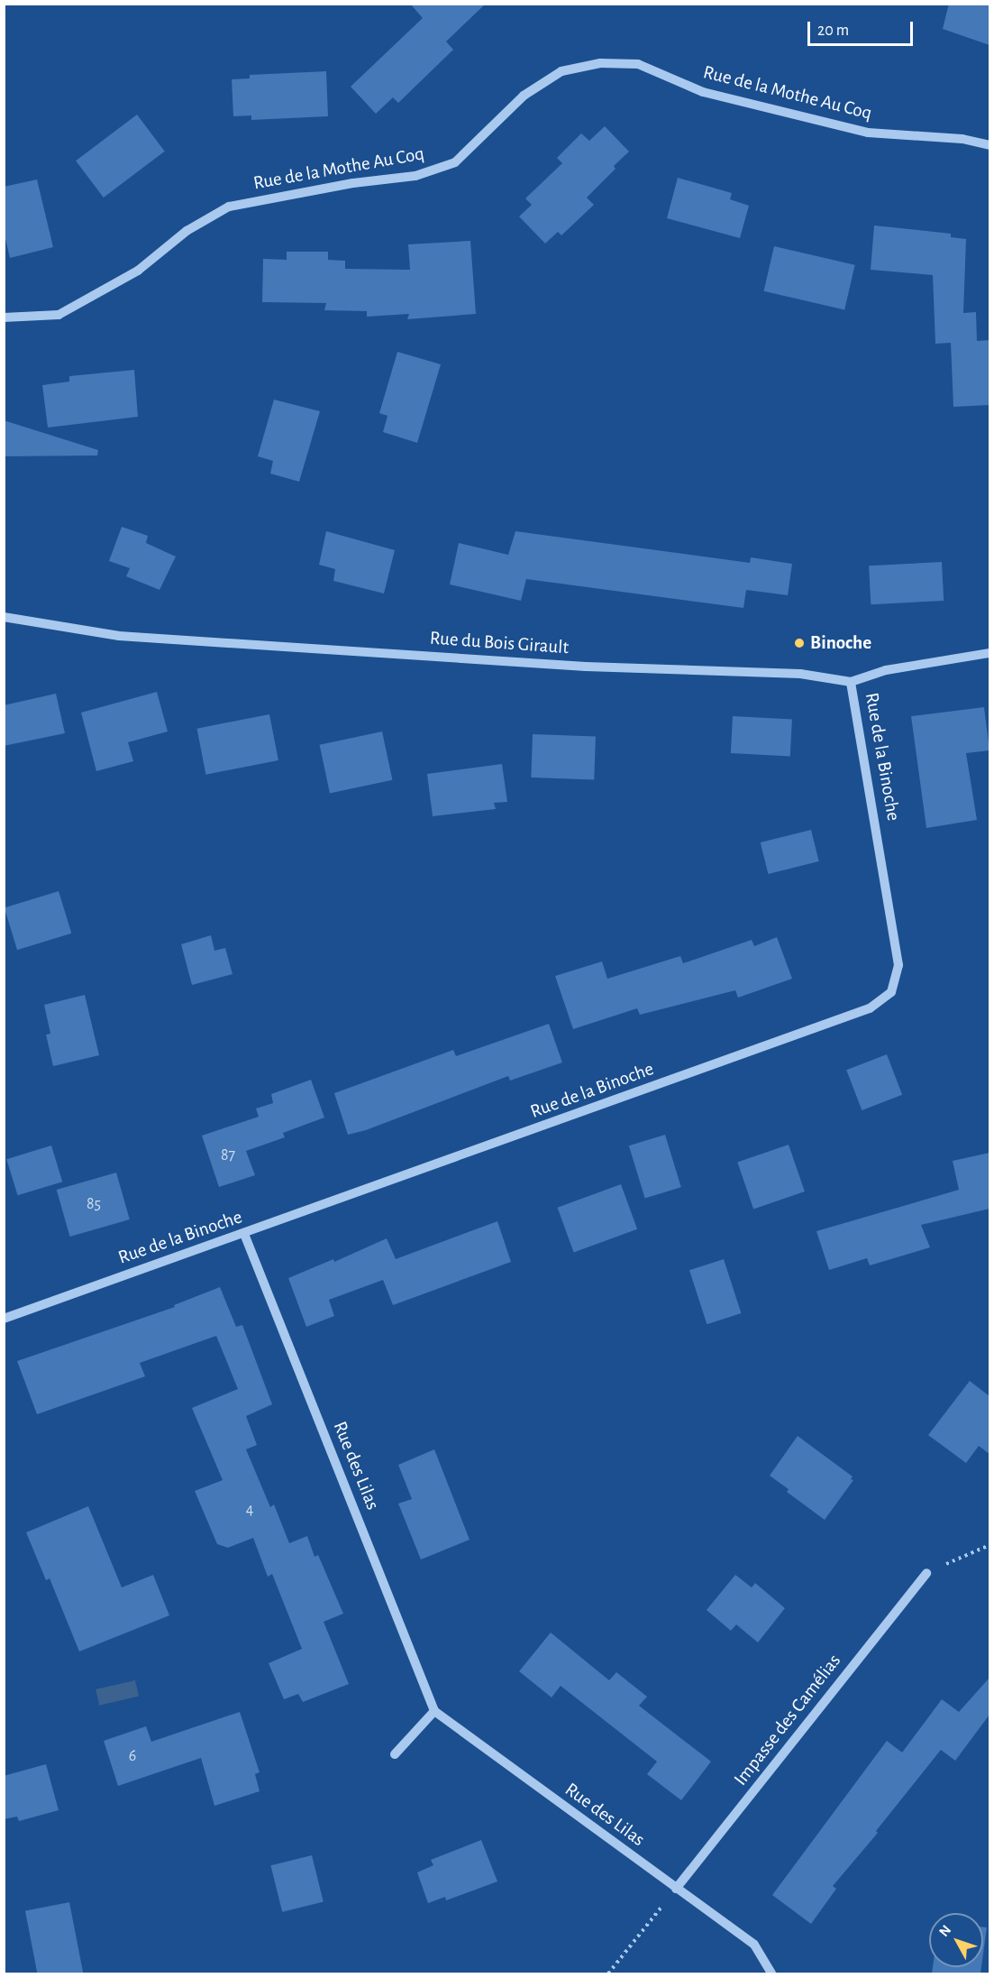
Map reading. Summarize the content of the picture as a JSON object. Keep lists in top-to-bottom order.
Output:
{
  "streets": {
    "street": [
      "Rue de la Mothe Au Coq",
      "Rue du Bois Girault",
      "Rue de la Binoche",
      "Rue des Lilas",
      "Impasse des Camélias"
    ]
  },
  "crossings": [
    ["Rue du Bois Girault", "Rue de la Binoche"],
    ["Rue de la Binoche", "Rue des Lilas"],
    ["Rue des Lilas", "Impasse des Camélias"]
  ],
  "places": ["Binoche"],
  "house_numbers": [
    "87",
    "85",
    "4",
    "6"
  ],
  "scale_bar": "20 m",
  "north": "top left"
}
